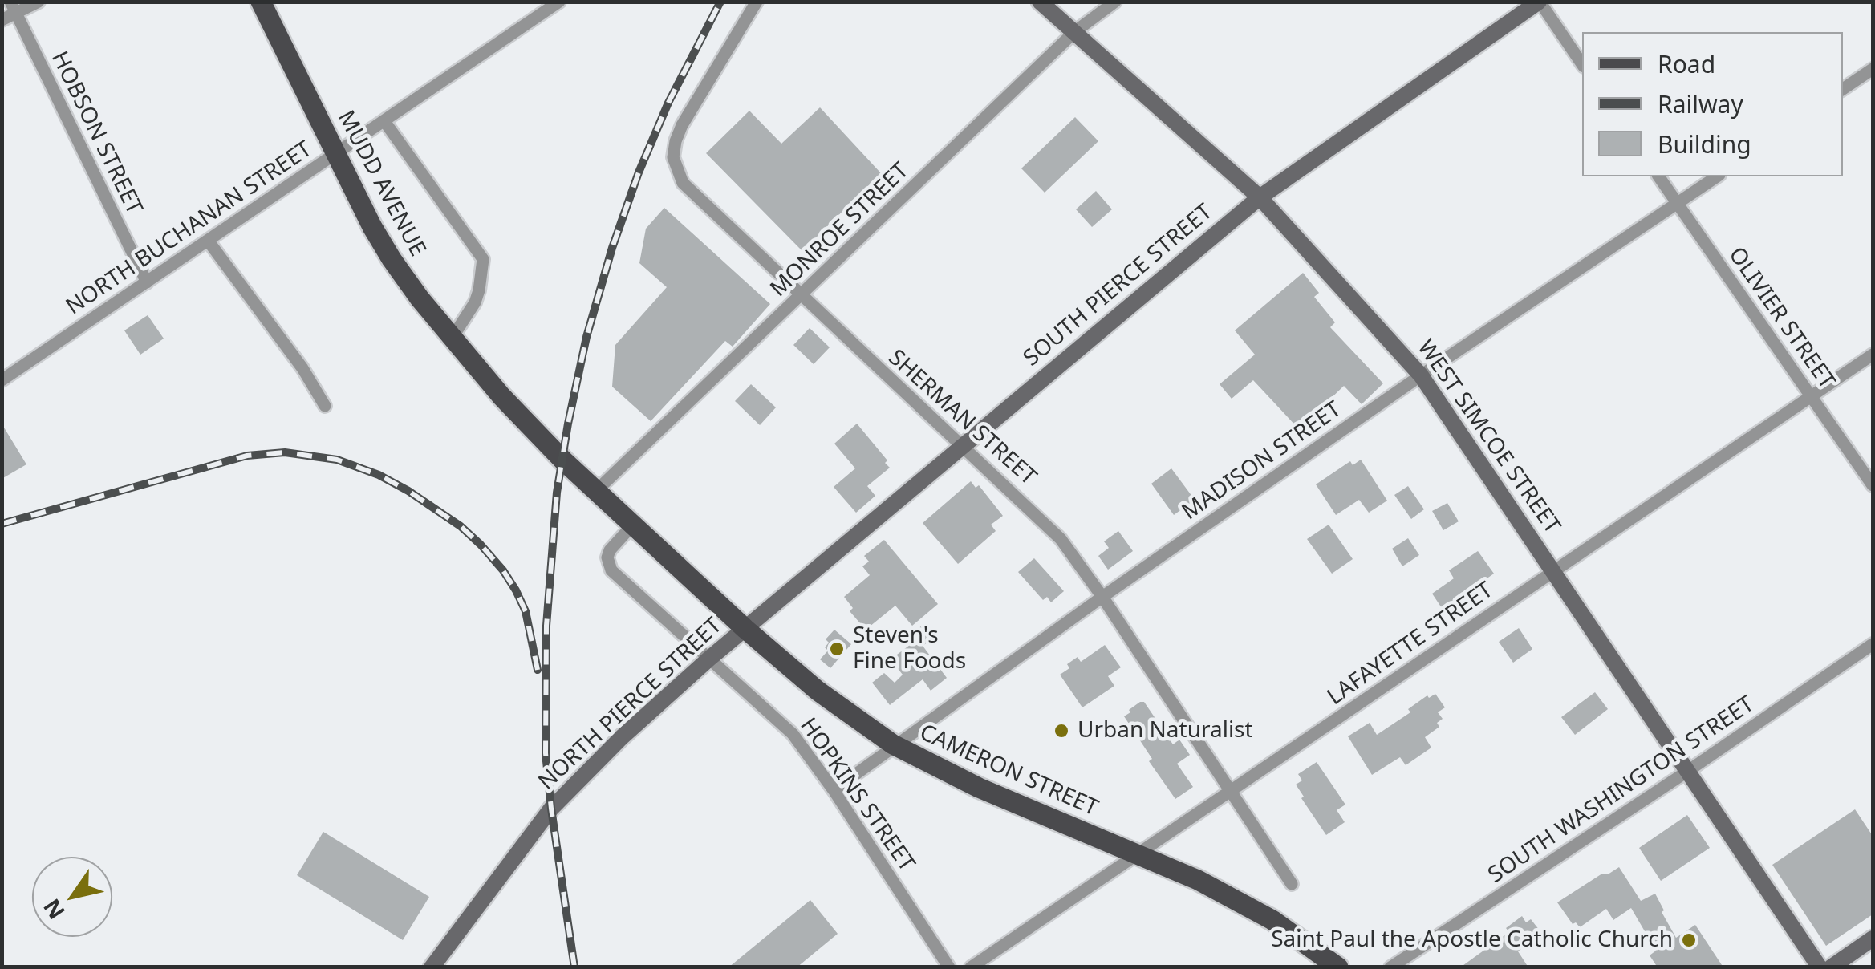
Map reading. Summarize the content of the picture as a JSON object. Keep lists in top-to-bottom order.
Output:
{
  "streets": {
    "main road": ["MUDD AVENUE", "CAMERON STREET"],
    "street": [
      "HOBSON STREET",
      "NORTH BUCHANAN STREET",
      "MONROE STREET",
      "SOUTH PIERCE STREET",
      "OLIVIER STREET",
      "SHERMAN STREET",
      "WEST SIMCOE STREET",
      "MADISON STREET",
      "LAFAYETTE STREET",
      "NORTH PIERCE STREET",
      "SOUTH WASHINGTON STREET",
      "HOPKINS STREET"
    ]
  },
  "crossings": [
    ["HOBSON STREET", "NORTH BUCHANAN STREET"],
    ["MUDD AVENUE", "NORTH BUCHANAN STREET"],
    ["MUDD AVENUE", "CAMERON STREET"],
    ["MONROE STREET", "SHERMAN STREET"],
    ["MONROE STREET", "WEST SIMCOE STREET"],
    ["MONROE STREET", "CAMERON STREET"],
    ["SOUTH PIERCE STREET", "SHERMAN STREET"],
    ["SOUTH PIERCE STREET", "WEST SIMCOE STREET"],
    ["SOUTH PIERCE STREET", "NORTH PIERCE STREET"],
    ["SOUTH PIERCE STREET", "CAMERON STREET"],
    ["OLIVIER STREET", "MADISON STREET"],
    ["OLIVIER STREET", "LAFAYETTE STREET"],
    ["SHERMAN STREET", "MADISON STREET"],
    ["SHERMAN STREET", "LAFAYETTE STREET"],
    ["WEST SIMCOE STREET", "MADISON STREET"],
    ["WEST SIMCOE STREET", "LAFAYETTE STREET"],
    ["WEST SIMCOE STREET", "SOUTH WASHINGTON STREET"],
    ["MADISON STREET", "CAMERON STREET"],
    ["MADISON STREET", "HOPKINS STREET"],
    ["LAFAYETTE STREET", "CAMERON STREET"],
    ["NORTH PIERCE STREET", "CAMERON STREET"],
    ["NORTH PIERCE STREET", "HOPKINS STREET"],
    ["CAMERON STREET", "HOPKINS STREET"]
  ],
  "places": ["Steven's Fine Foods", "Urban Naturalist", "Saint Paul the Apostle Catholic Church"],
  "legend": ["Road", "Railway", "Building"],
  "north": "bottom left"
}
